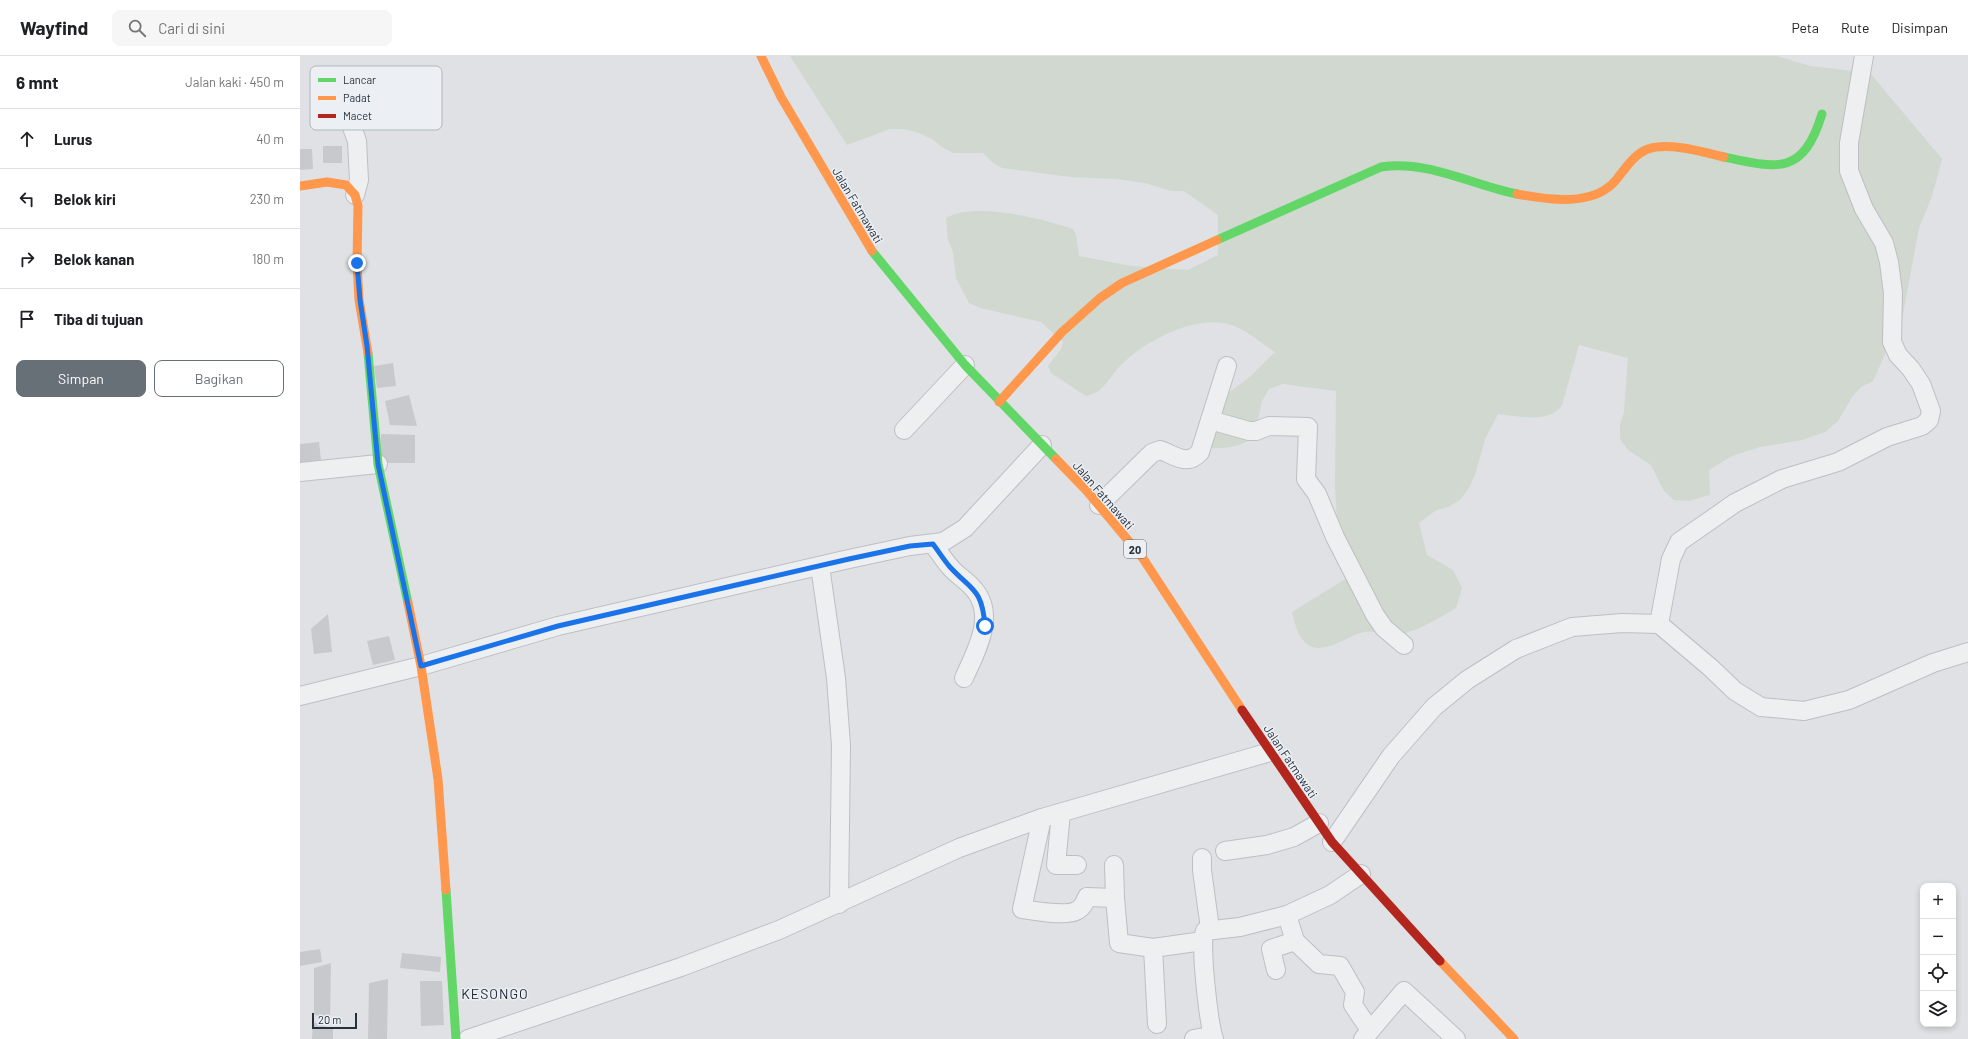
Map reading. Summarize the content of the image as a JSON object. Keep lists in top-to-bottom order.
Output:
{
  "streets": {
    "main road": ["Jalan Fatmawati", "20"]
  },
  "districts": ["KESONGO"],
  "legend": ["Lancar", "Padat", "Macet"],
  "scale_bar": "20 m",
  "page": {
    "header": "Wayfind",
    "search": "Cari di sini",
    "nav": ["Peta", "Rute", "Disimpan"],
    "heading": ["6 mnt", "Jalan kaki · 450 m"],
    "list": [
      ["Lurus", "40 m"],
      ["Belok kiri", "230 m"],
      ["Belok kanan", "180 m"],
      "Tiba di tujuan"
    ],
    "buttons": ["Simpan", "Bagikan"],
    "map_buttons": ["+", "−"],
    "scale": "20 m"
  }
}
